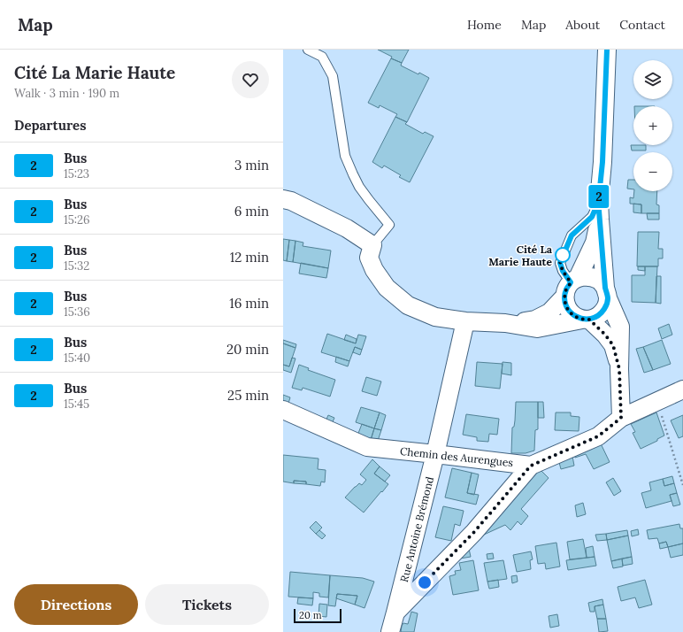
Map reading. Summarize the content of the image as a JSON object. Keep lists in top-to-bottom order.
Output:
{
  "streets": {
    "street": ["Chemin des Aurengues", "Rue Antoine Brémond"]
  },
  "crossings": [
    ["Chemin des Aurengues", "Rue Antoine Brémond"]
  ],
  "places": ["Cité La Marie Haute"],
  "lines": ["bus line 2"],
  "scale_bar": "20 m",
  "page": {
    "header": "Map",
    "nav": [
      "Home",
      "Map",
      "About",
      "Contact"
    ],
    "heading": [
      ["Cité La Marie Haute", "Walk · 3 min · 190 m"],
      "Departures"
    ],
    "on_map": "2",
    "map_buttons": ["+", "−"],
    "list": [
      {
        "mark": "2",
        "name": "Bus",
        "note": "15:23",
        "value": "3 min"
      },
      {
        "mark": "2",
        "name": "Bus",
        "note": "15:26",
        "value": "6 min"
      },
      {
        "mark": "2",
        "name": "Bus",
        "note": "15:32",
        "value": "12 min"
      },
      {
        "mark": "2",
        "name": "Bus",
        "note": "15:36",
        "value": "16 min"
      },
      {
        "mark": "2",
        "name": "Bus",
        "note": "15:40",
        "value": "20 min"
      },
      {
        "mark": "2",
        "name": "Bus",
        "note": "15:45",
        "value": "25 min"
      }
    ],
    "buttons": ["Directions", "Tickets"],
    "scale": "20 m"
  }
}
